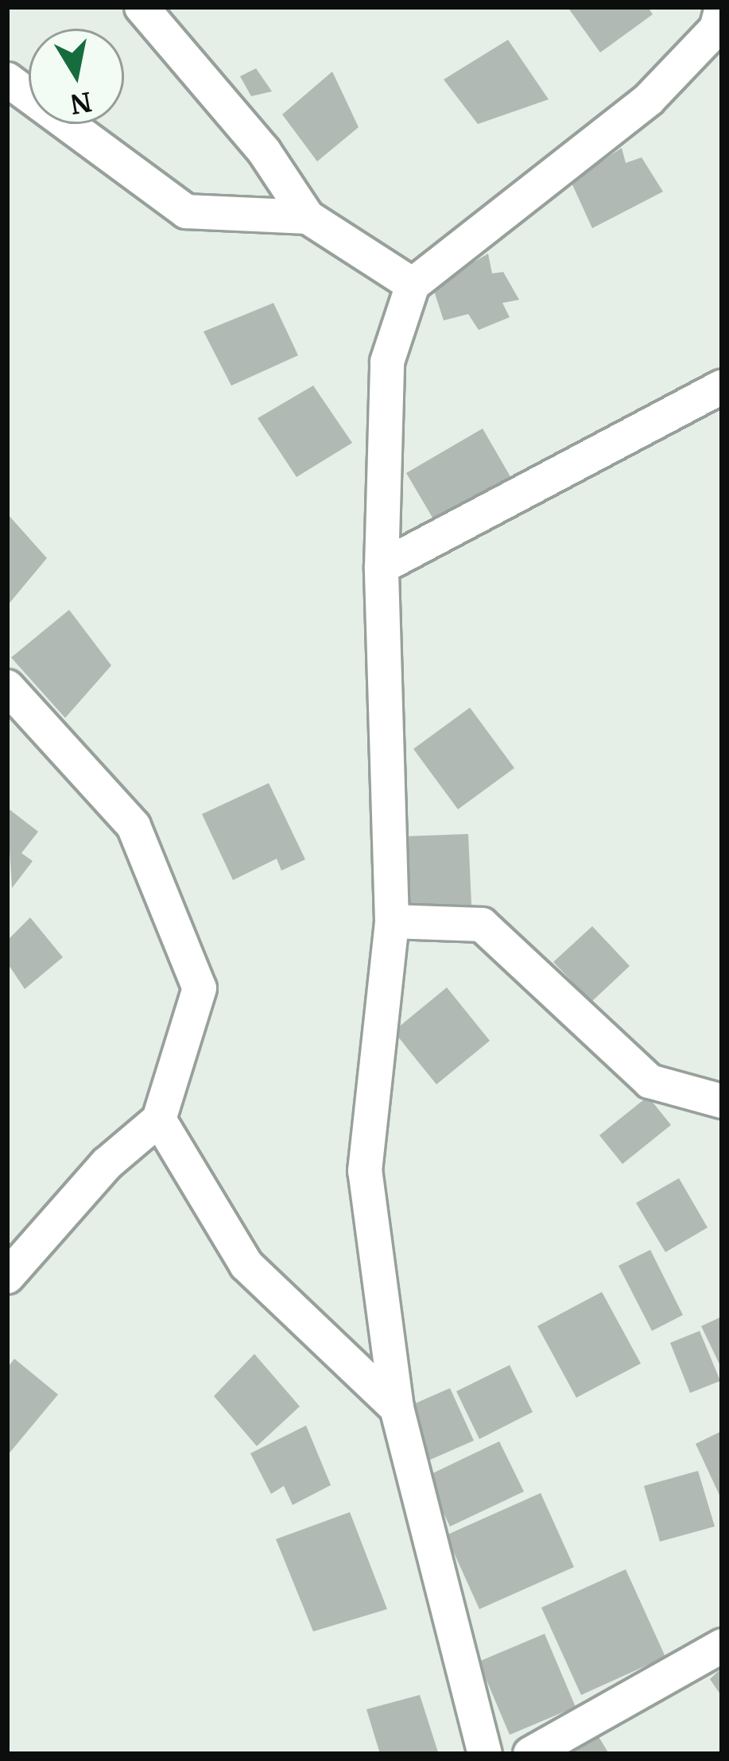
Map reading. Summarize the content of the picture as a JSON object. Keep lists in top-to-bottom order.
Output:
{
  "north": "bottom"
}
